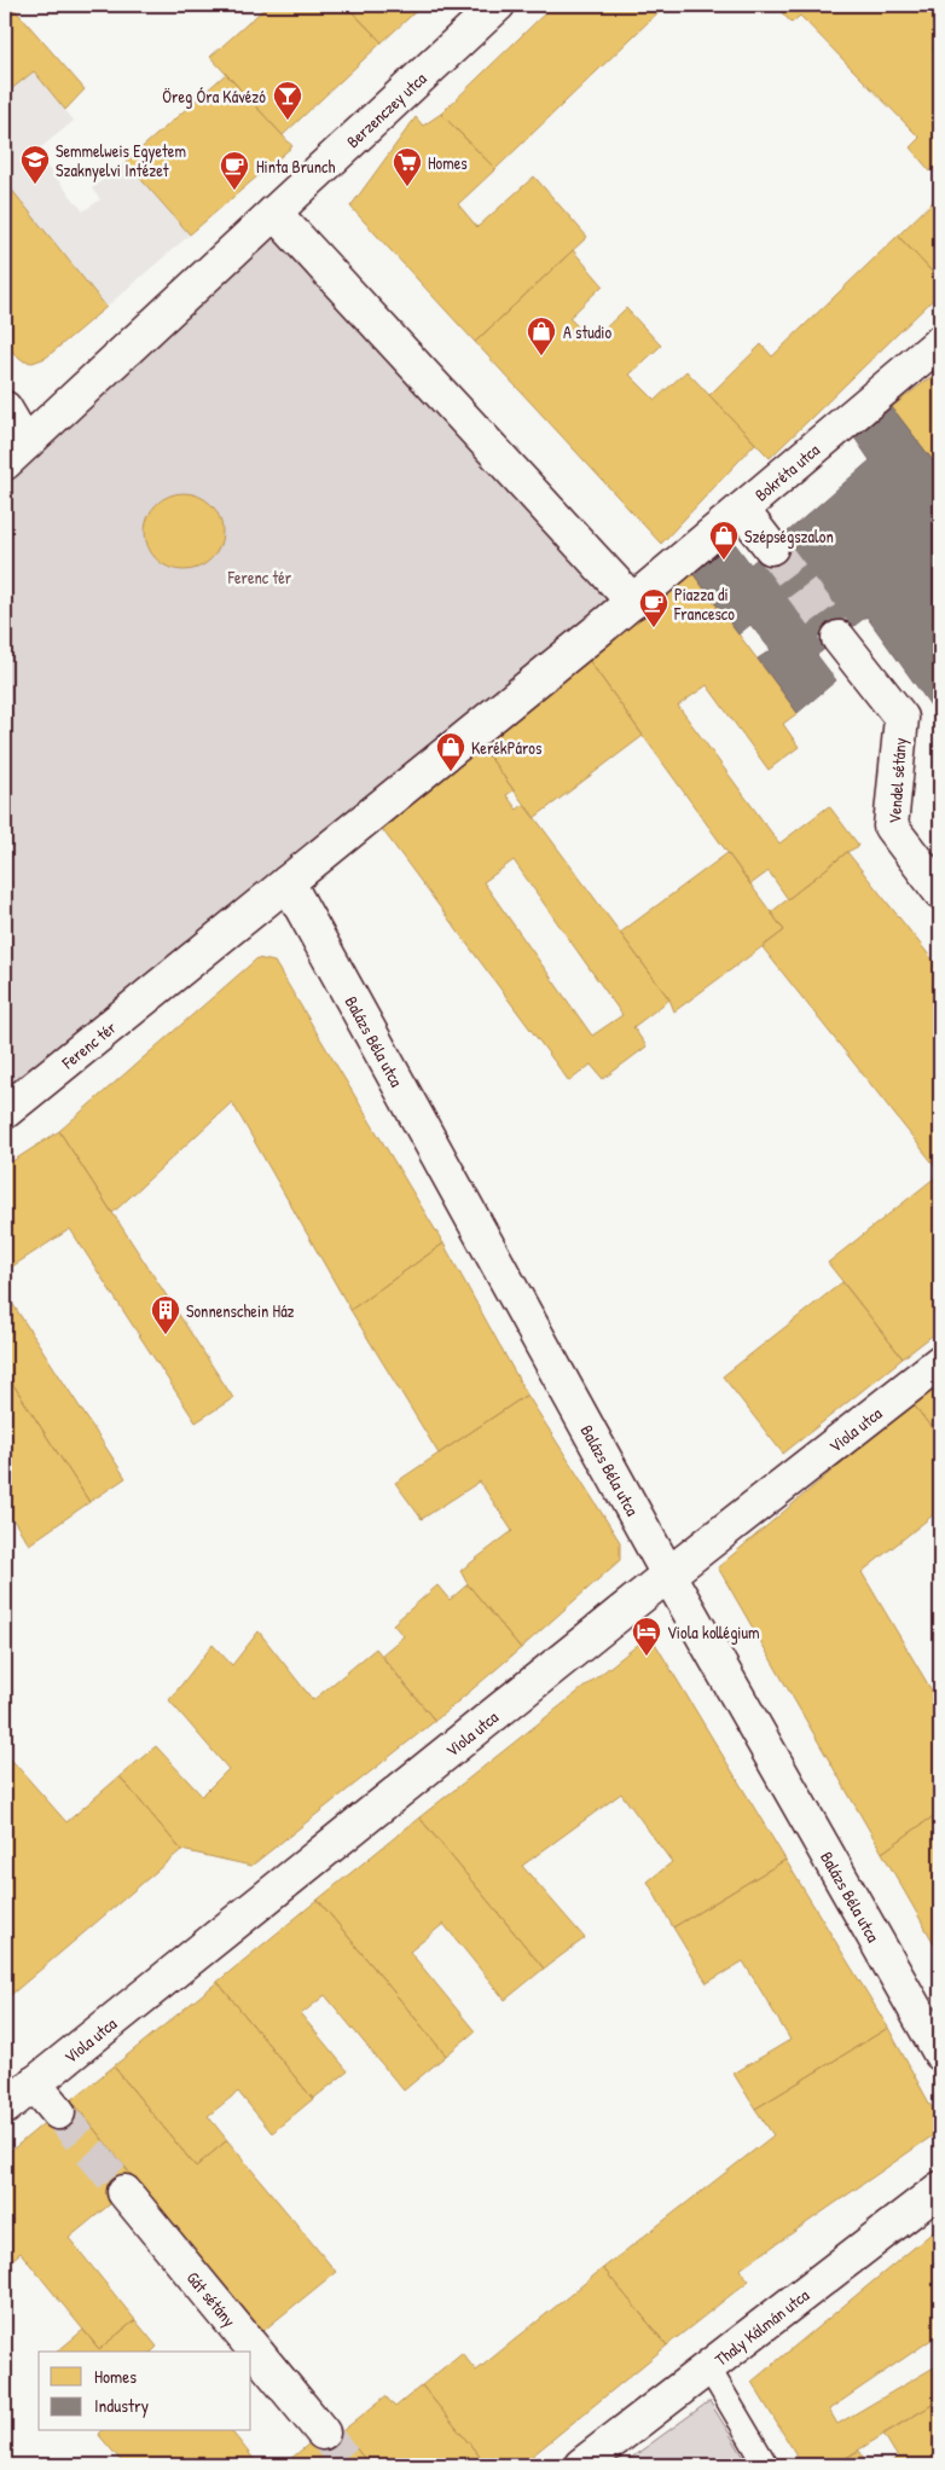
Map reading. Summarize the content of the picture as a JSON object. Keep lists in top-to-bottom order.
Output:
{
  "streets": {
    "street": [
      "Berzenczey utca",
      "Bokréta utca",
      "Vendel sétány",
      "Balázs Béla utca",
      "Ferenc tér",
      "Viola utca",
      "Gát sétány",
      "Thaly Kálmán utca"
    ]
  },
  "crossings": [
    ["Bokréta utca", "Ferenc tér"],
    ["Balázs Béla utca", "Ferenc tér"],
    ["Balázs Béla utca", "Viola utca"]
  ],
  "parks": ["Ferenc tér"],
  "places": {
    "bar": ["Öreg Óra Kávézó"],
    "school or university": ["Semmelweis Egyetem Szaknyelvi Intézet"],
    "supermarket": ["Homes"],
    "cafe": ["Hinta Brunch", "Piazza di Francesco"],
    "shop": ["A studio", "Szépségszalon", "KerékPáros"],
    "building": ["Sonnenschein Ház"],
    "hotel": ["Viola kollégium"]
  },
  "legend": ["Homes", "Industry"]
}
